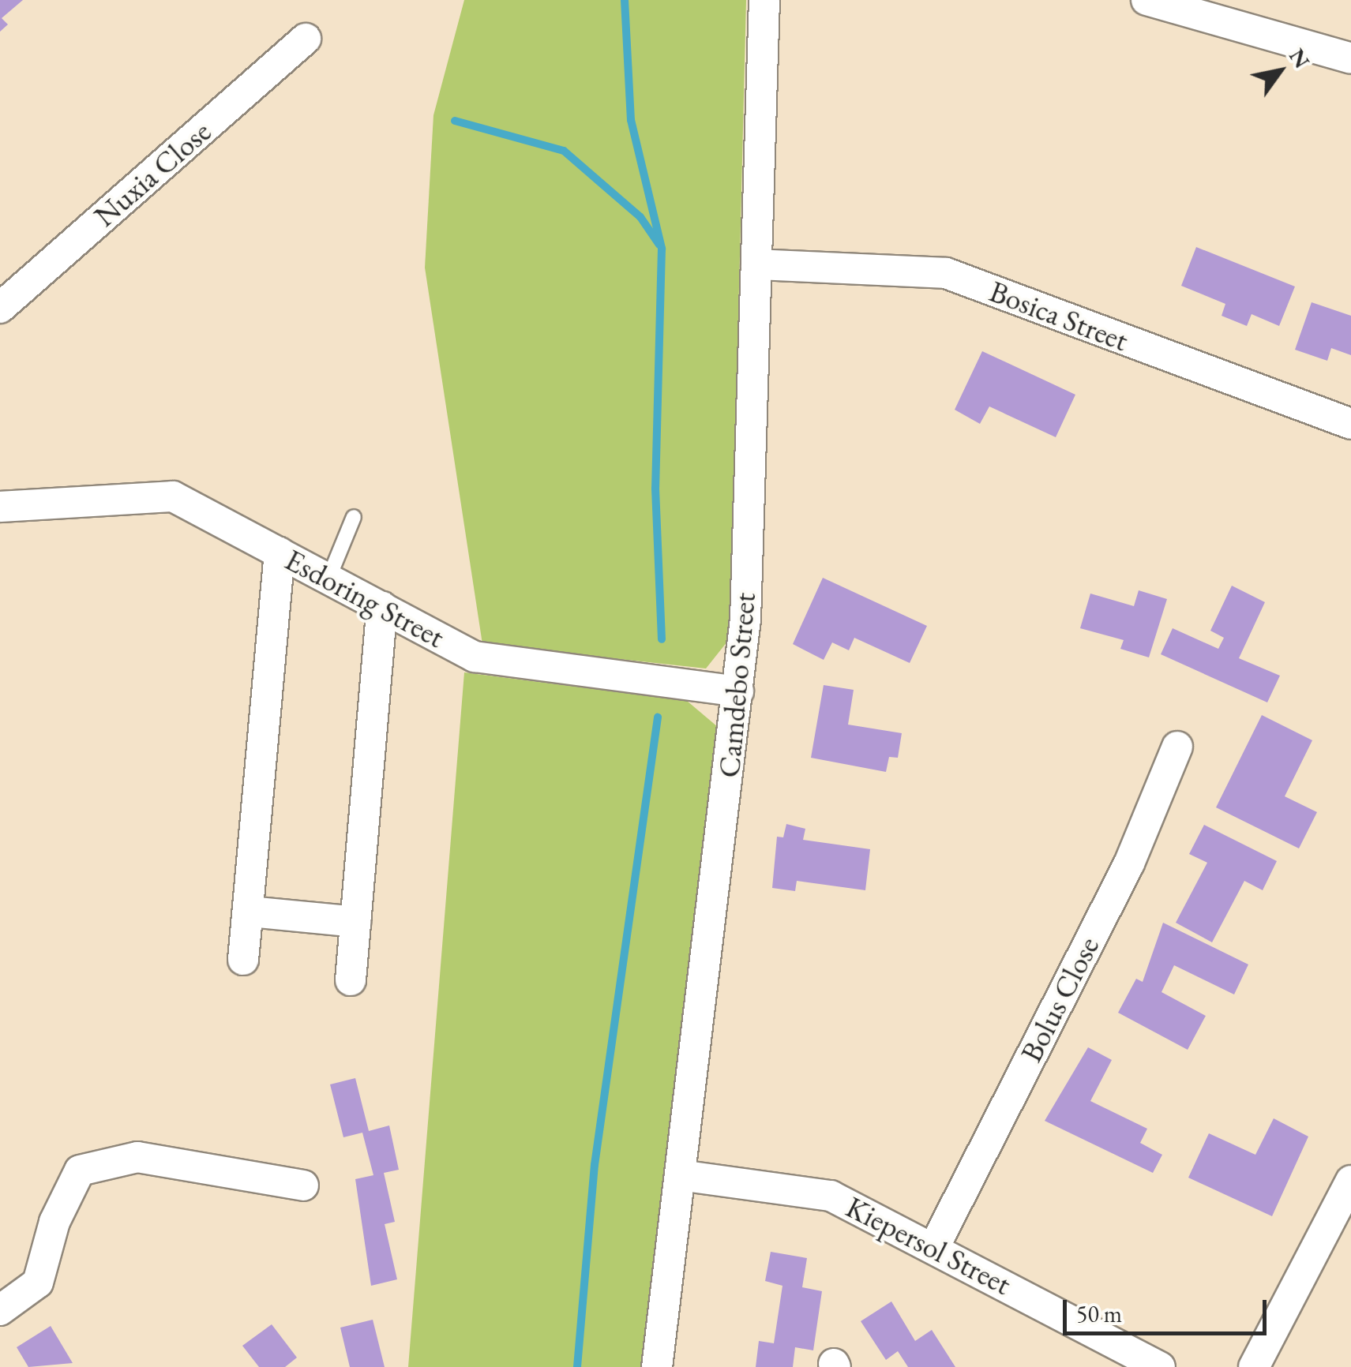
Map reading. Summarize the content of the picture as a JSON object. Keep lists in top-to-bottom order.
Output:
{
  "streets": {
    "street": [
      "Nuxia Close",
      "Bosica Street",
      "Esdoring Street",
      "Camdebo Street",
      "Bolus Close",
      "Kiepersol Street"
    ]
  },
  "crossings": [
    ["Bosica Street", "Camdebo Street"],
    ["Esdoring Street", "Camdebo Street"],
    ["Camdebo Street", "Kiepersol Street"],
    ["Bolus Close", "Kiepersol Street"]
  ],
  "scale_bar": "50 m",
  "north": "top right"
}
